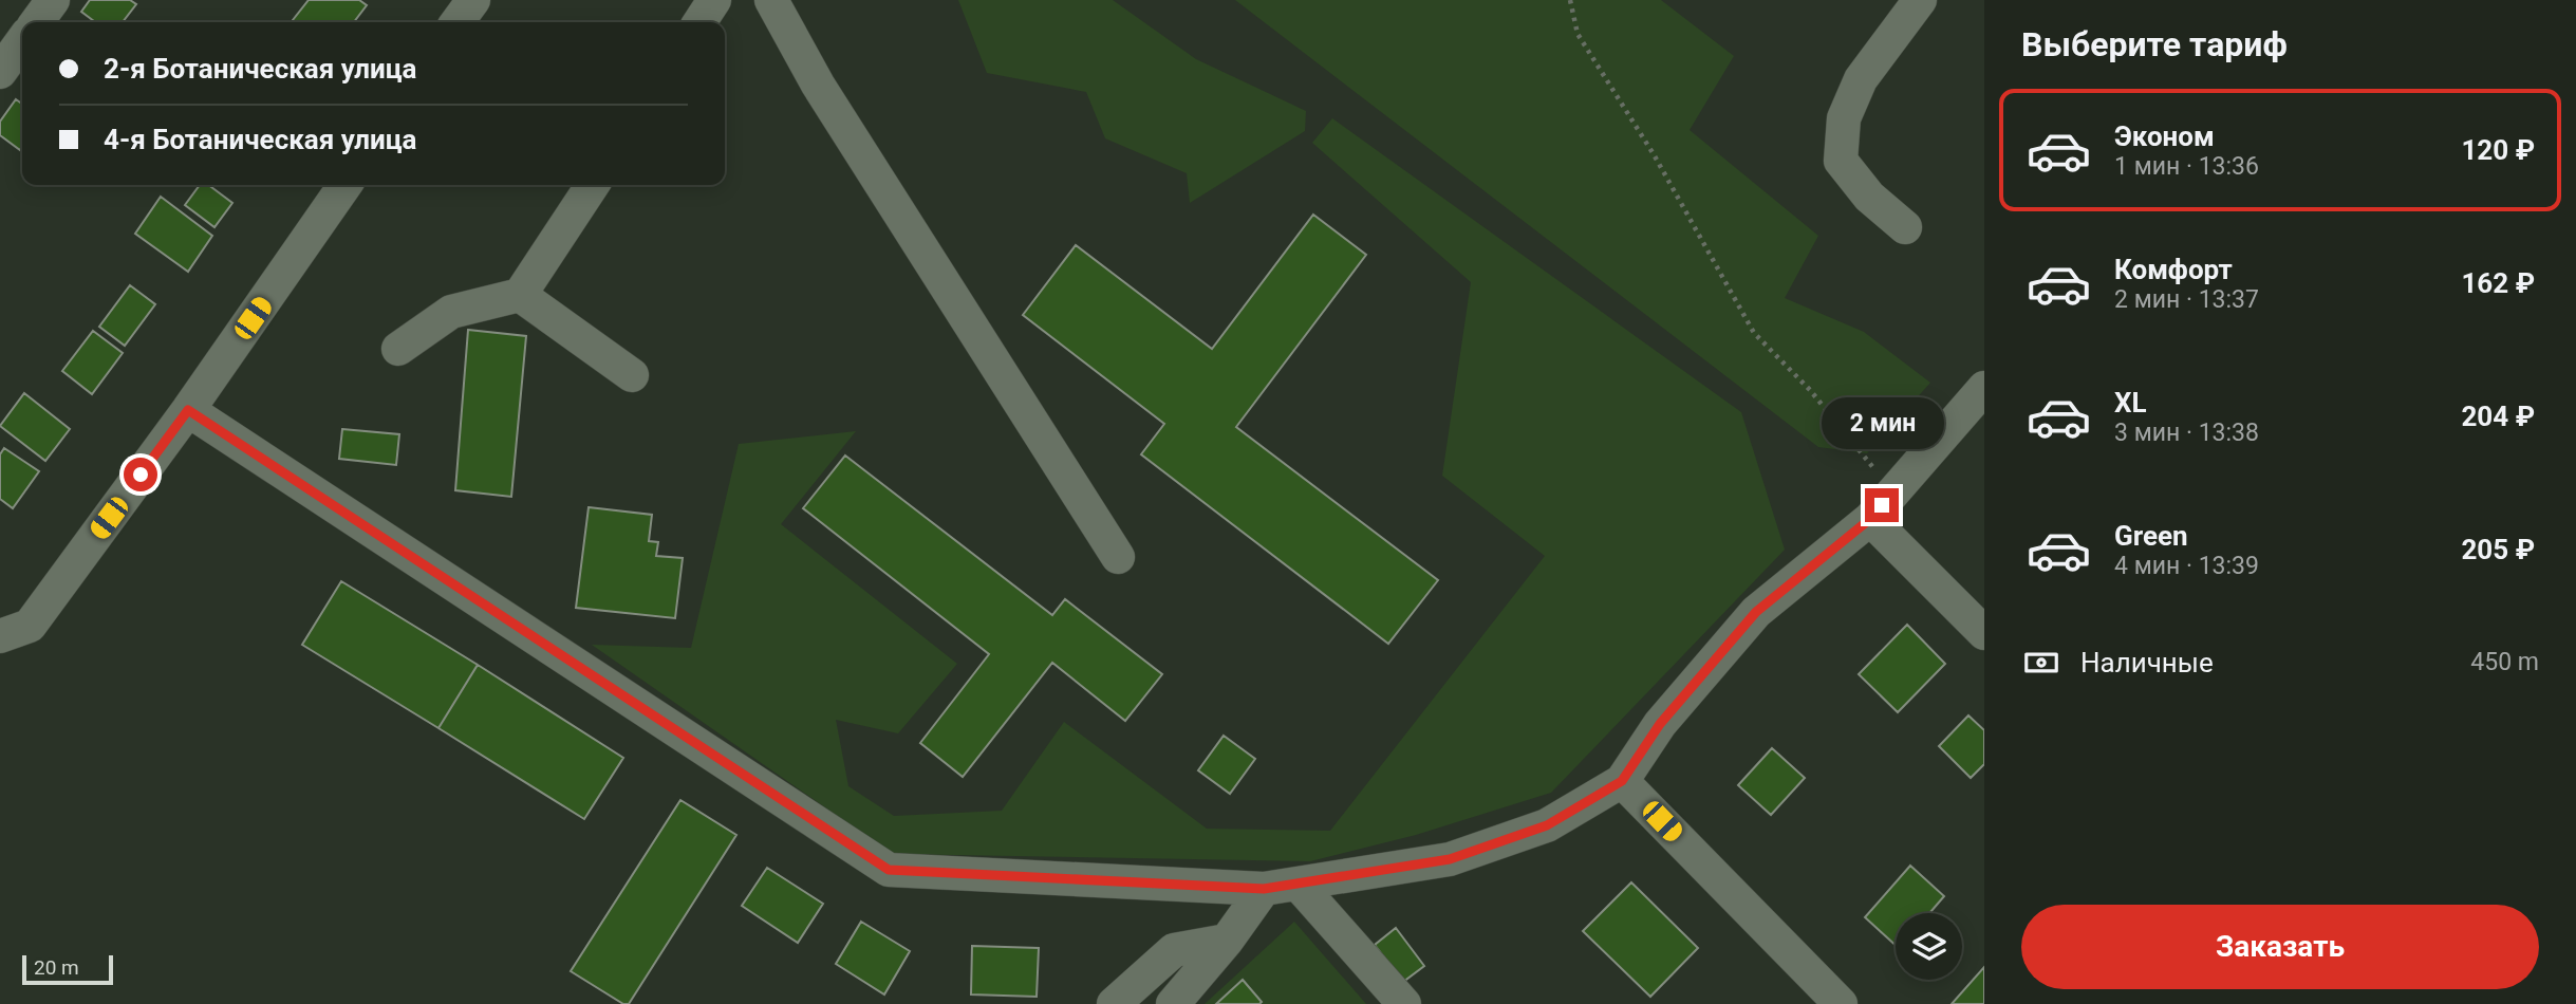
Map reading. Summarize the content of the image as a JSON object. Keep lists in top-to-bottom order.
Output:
{
  "scale_bar": "20 m",
  "page": {
    "heading": "Выберите тариф",
    "banner": ["2-я Ботаническая улица", "4-я Ботаническая улица"],
    "list": [
      {
        "name": "Эконом",
        "note": "1 мин · 13:36",
        "value": "120 ₽"
      },
      {
        "name": "Комфорт",
        "note": "2 мин · 13:37",
        "value": "162 ₽"
      },
      {
        "name": "XL",
        "note": "3 мин · 13:38",
        "value": "204 ₽"
      },
      {
        "name": "Green",
        "note": "4 мин · 13:39",
        "value": "205 ₽"
      }
    ],
    "bubble": "2 мин",
    "pay": ["Наличные", "450 m"],
    "buttons": "Заказать",
    "scale": "20 m"
  }
}
